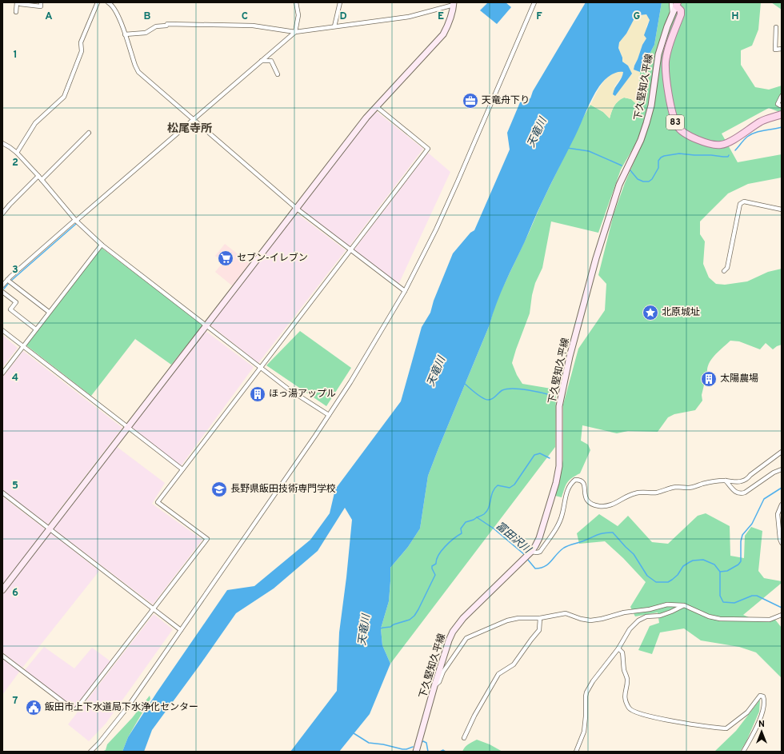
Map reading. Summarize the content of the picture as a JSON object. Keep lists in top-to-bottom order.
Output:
{
  "streets": {
    "main road": ["下久堅知久平線", "83"]
  },
  "crossings": [
    ["下久堅知久平線", "83"]
  ],
  "districts": ["松尾寺所"],
  "water": ["天竜川", "富田沢川"],
  "places": {
    "office": ["天竜舟下り"],
    "supermarket": ["セブン-イレブン"],
    "place": ["北原城址"],
    "building": ["太陽農場", "ほっ湯アップル"],
    "school or university": ["長野県飯田技術専門学校"],
    "public building": ["飯田市上下水道局下水浄化センター"]
  },
  "north": "top",
  "grid": {
    "columns": [
      "A",
      "B",
      "C",
      "D",
      "E",
      "F",
      "G",
      "H"
    ],
    "rows": [
      "1",
      "2",
      "3",
      "4",
      "5",
      "6",
      "7"
    ]
  }
}
